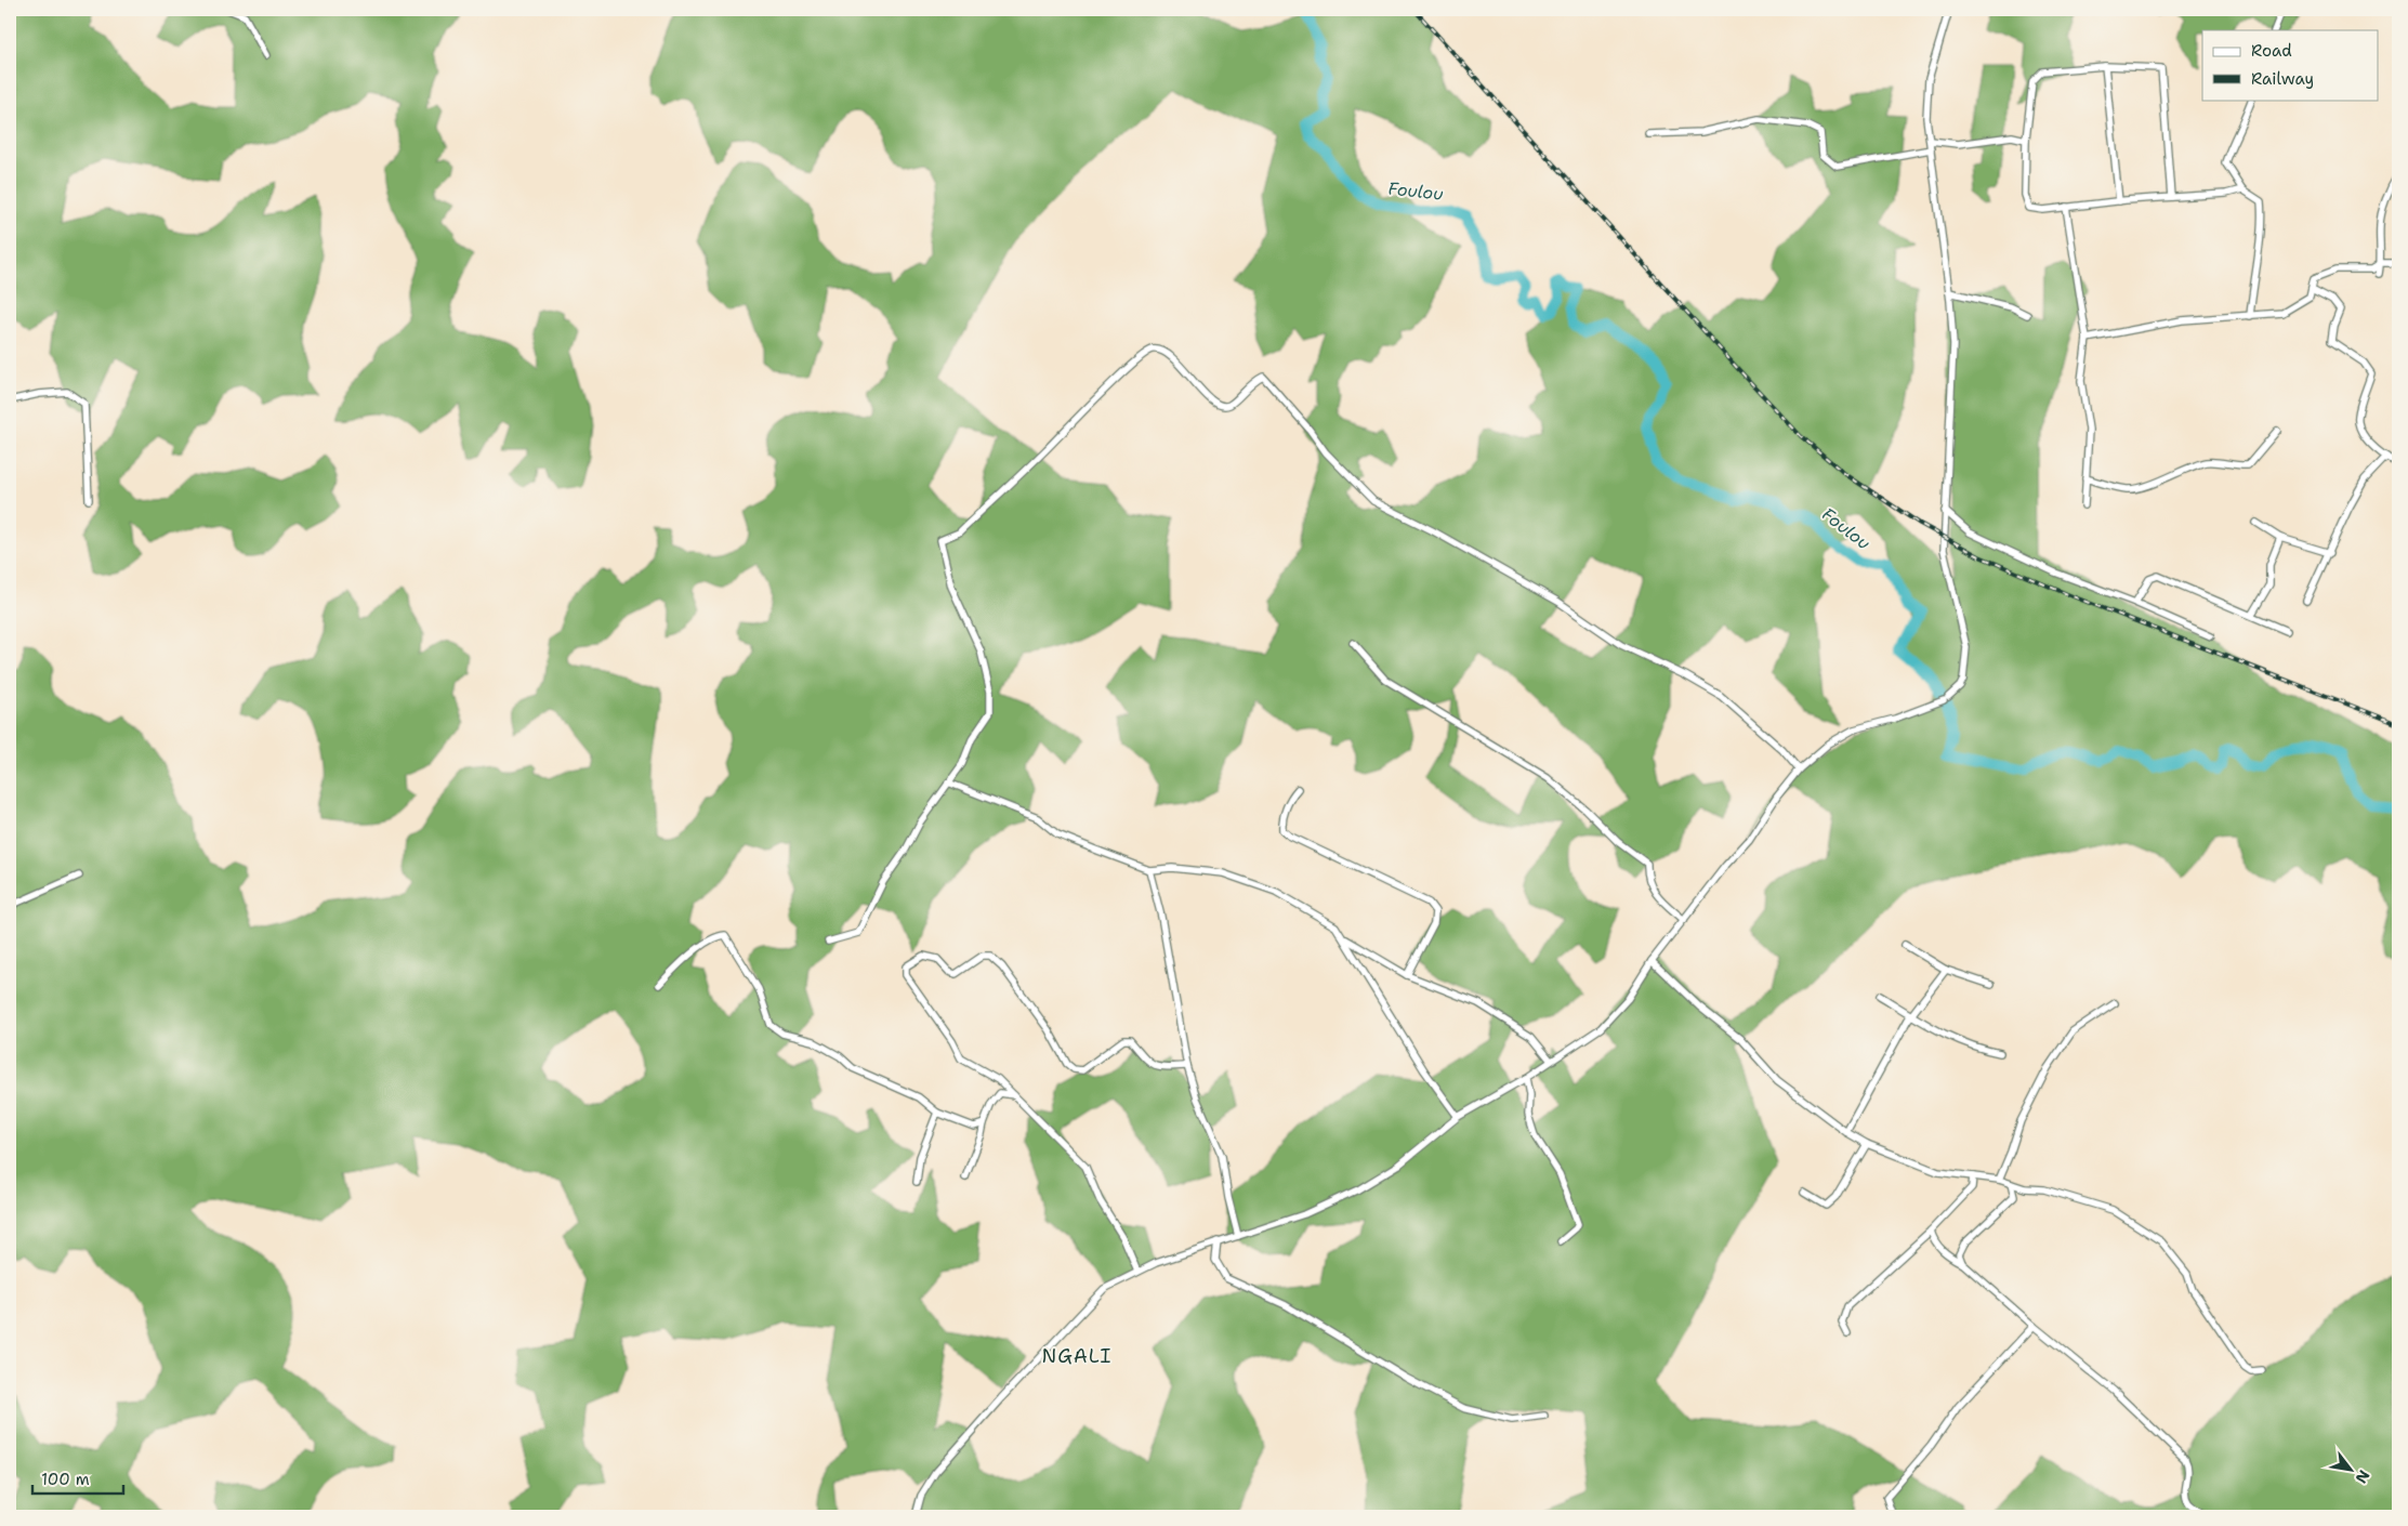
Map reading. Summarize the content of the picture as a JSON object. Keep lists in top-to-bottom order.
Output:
{
  "districts": ["NGALI"],
  "water": ["Foulou"],
  "legend": ["Road", "Railway"],
  "scale_bar": "100 m",
  "north": "bottom right"
}
